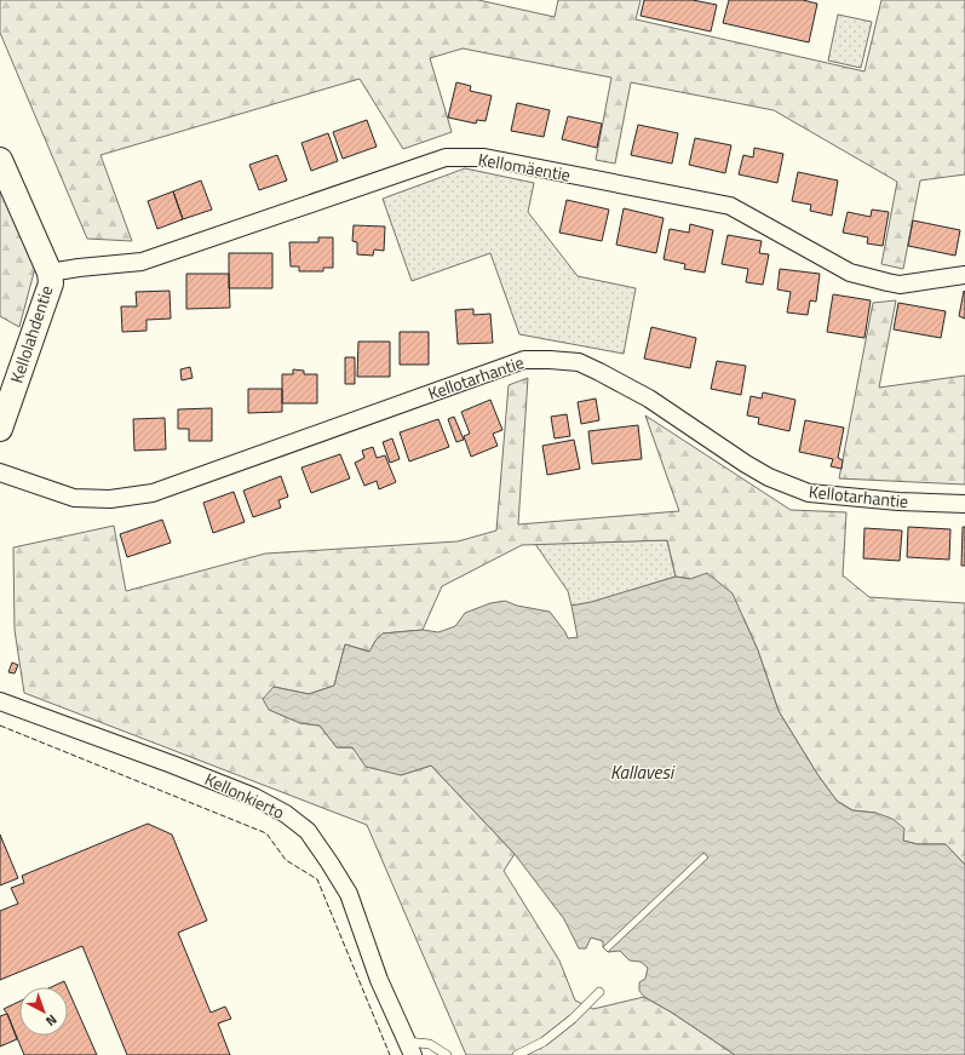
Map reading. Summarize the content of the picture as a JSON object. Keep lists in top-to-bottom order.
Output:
{
  "streets": {
    "street": [
      "Kellomäentie",
      "Kellolahdentie",
      "Kellotarhantie",
      "Kellonkierto"
    ]
  },
  "crossings": [
    ["Kellomäentie", "Kellolahdentie"]
  ],
  "water": ["Kallavesi"],
  "north": "bottom right"
}
